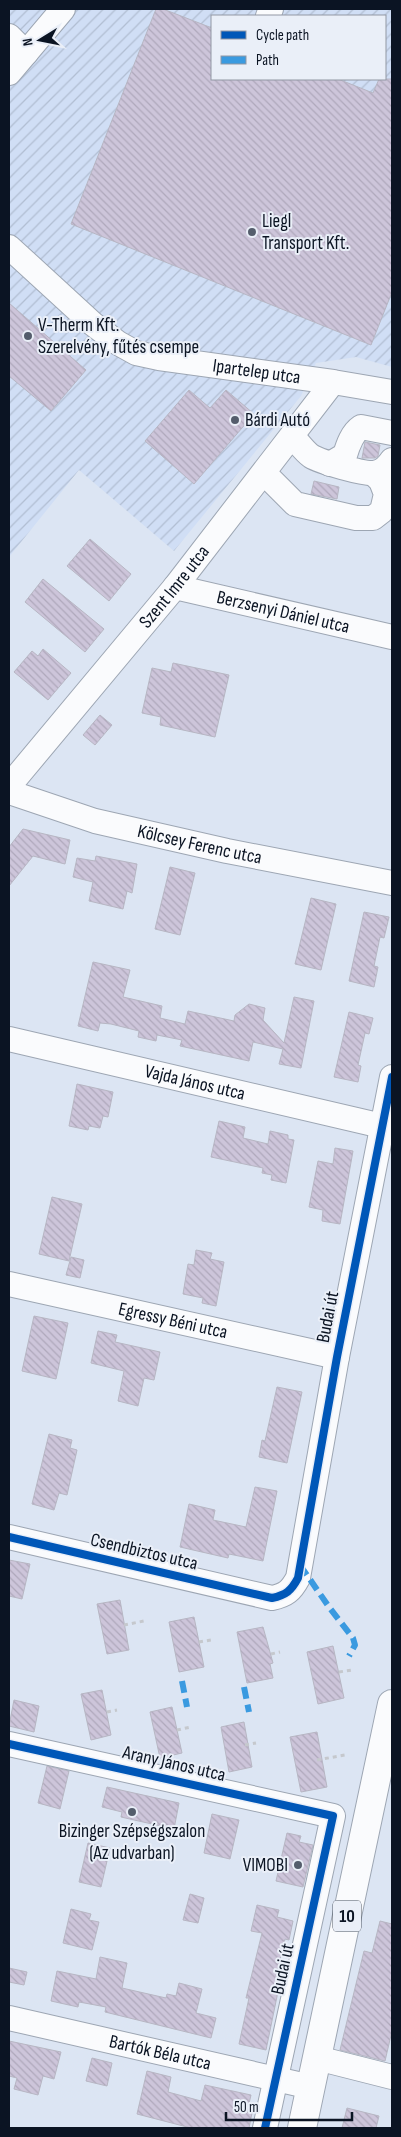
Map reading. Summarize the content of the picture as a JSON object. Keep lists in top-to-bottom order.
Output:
{
  "streets": {
    "main road": ["10"],
    "street": [
      "Ipartelep utca",
      "Szent Imre utca",
      "Berzsenyi Dániel utca",
      "Kölcsey Ferenc utca",
      "Vajda János utca",
      "Budai út",
      "Egressy Béni utca",
      "Csendbiztos utca",
      "Arany János utca",
      "Bartók Béla utca"
    ]
  },
  "crossings": [
    ["Ipartelep utca", "Szent Imre utca"],
    ["Szent Imre utca", "Berzsenyi Dániel utca"],
    ["Vajda János utca", "Budai út"],
    ["Budai út", "Egressy Béni utca"],
    ["Budai út", "Csendbiztos utca"],
    ["Budai út", "Arany János utca"],
    ["Budai út", "Bartók Béla utca"],
    ["10", "Bartók Béla utca"]
  ],
  "places": [
    "Liegl Transport Kft.",
    "V-Therm Kft. Szerelvény, fűtés csempe",
    "Bárdi Autó",
    "Bizinger Szépségszalon (Az udvarban)",
    "VIMOBI"
  ],
  "legend": ["Cycle path", "Path"],
  "scale_bar": "50 m",
  "north": "left"
}
